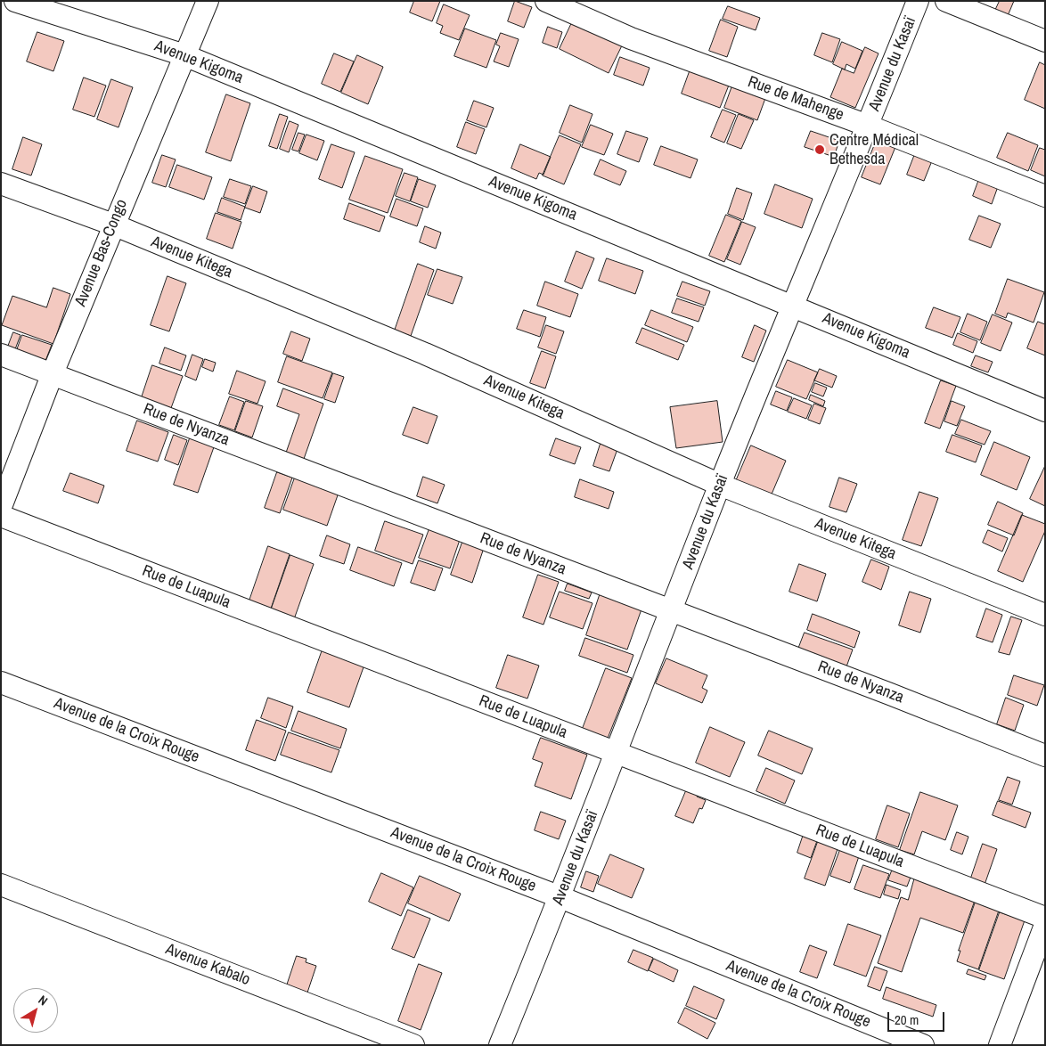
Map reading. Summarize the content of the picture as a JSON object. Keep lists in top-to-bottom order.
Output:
{
  "streets": {
    "street": [
      "Avenue Kigoma",
      "Avenue du Kasaï",
      "Rue de Mahenge",
      "Avenue Bas-Congo",
      "Avenue Kitega",
      "Rue de Nyanza",
      "Rue de Luapula",
      "Avenue de la Croix Rouge",
      "Avenue Kabalo"
    ]
  },
  "crossings": [
    ["Avenue Kigoma", "Avenue du Kasaï"],
    ["Avenue Kigoma", "Avenue Bas-Congo"],
    ["Avenue du Kasaï", "Rue de Mahenge"],
    ["Avenue du Kasaï", "Avenue Kitega"],
    ["Avenue du Kasaï", "Rue de Nyanza"],
    ["Avenue du Kasaï", "Rue de Luapula"],
    ["Avenue du Kasaï", "Avenue de la Croix Rouge"],
    ["Avenue Bas-Congo", "Avenue Kitega"],
    ["Avenue Bas-Congo", "Rue de Nyanza"]
  ],
  "places": ["Centre Médical Bethesda"],
  "scale_bar": "20 m",
  "north": "top right"
}
